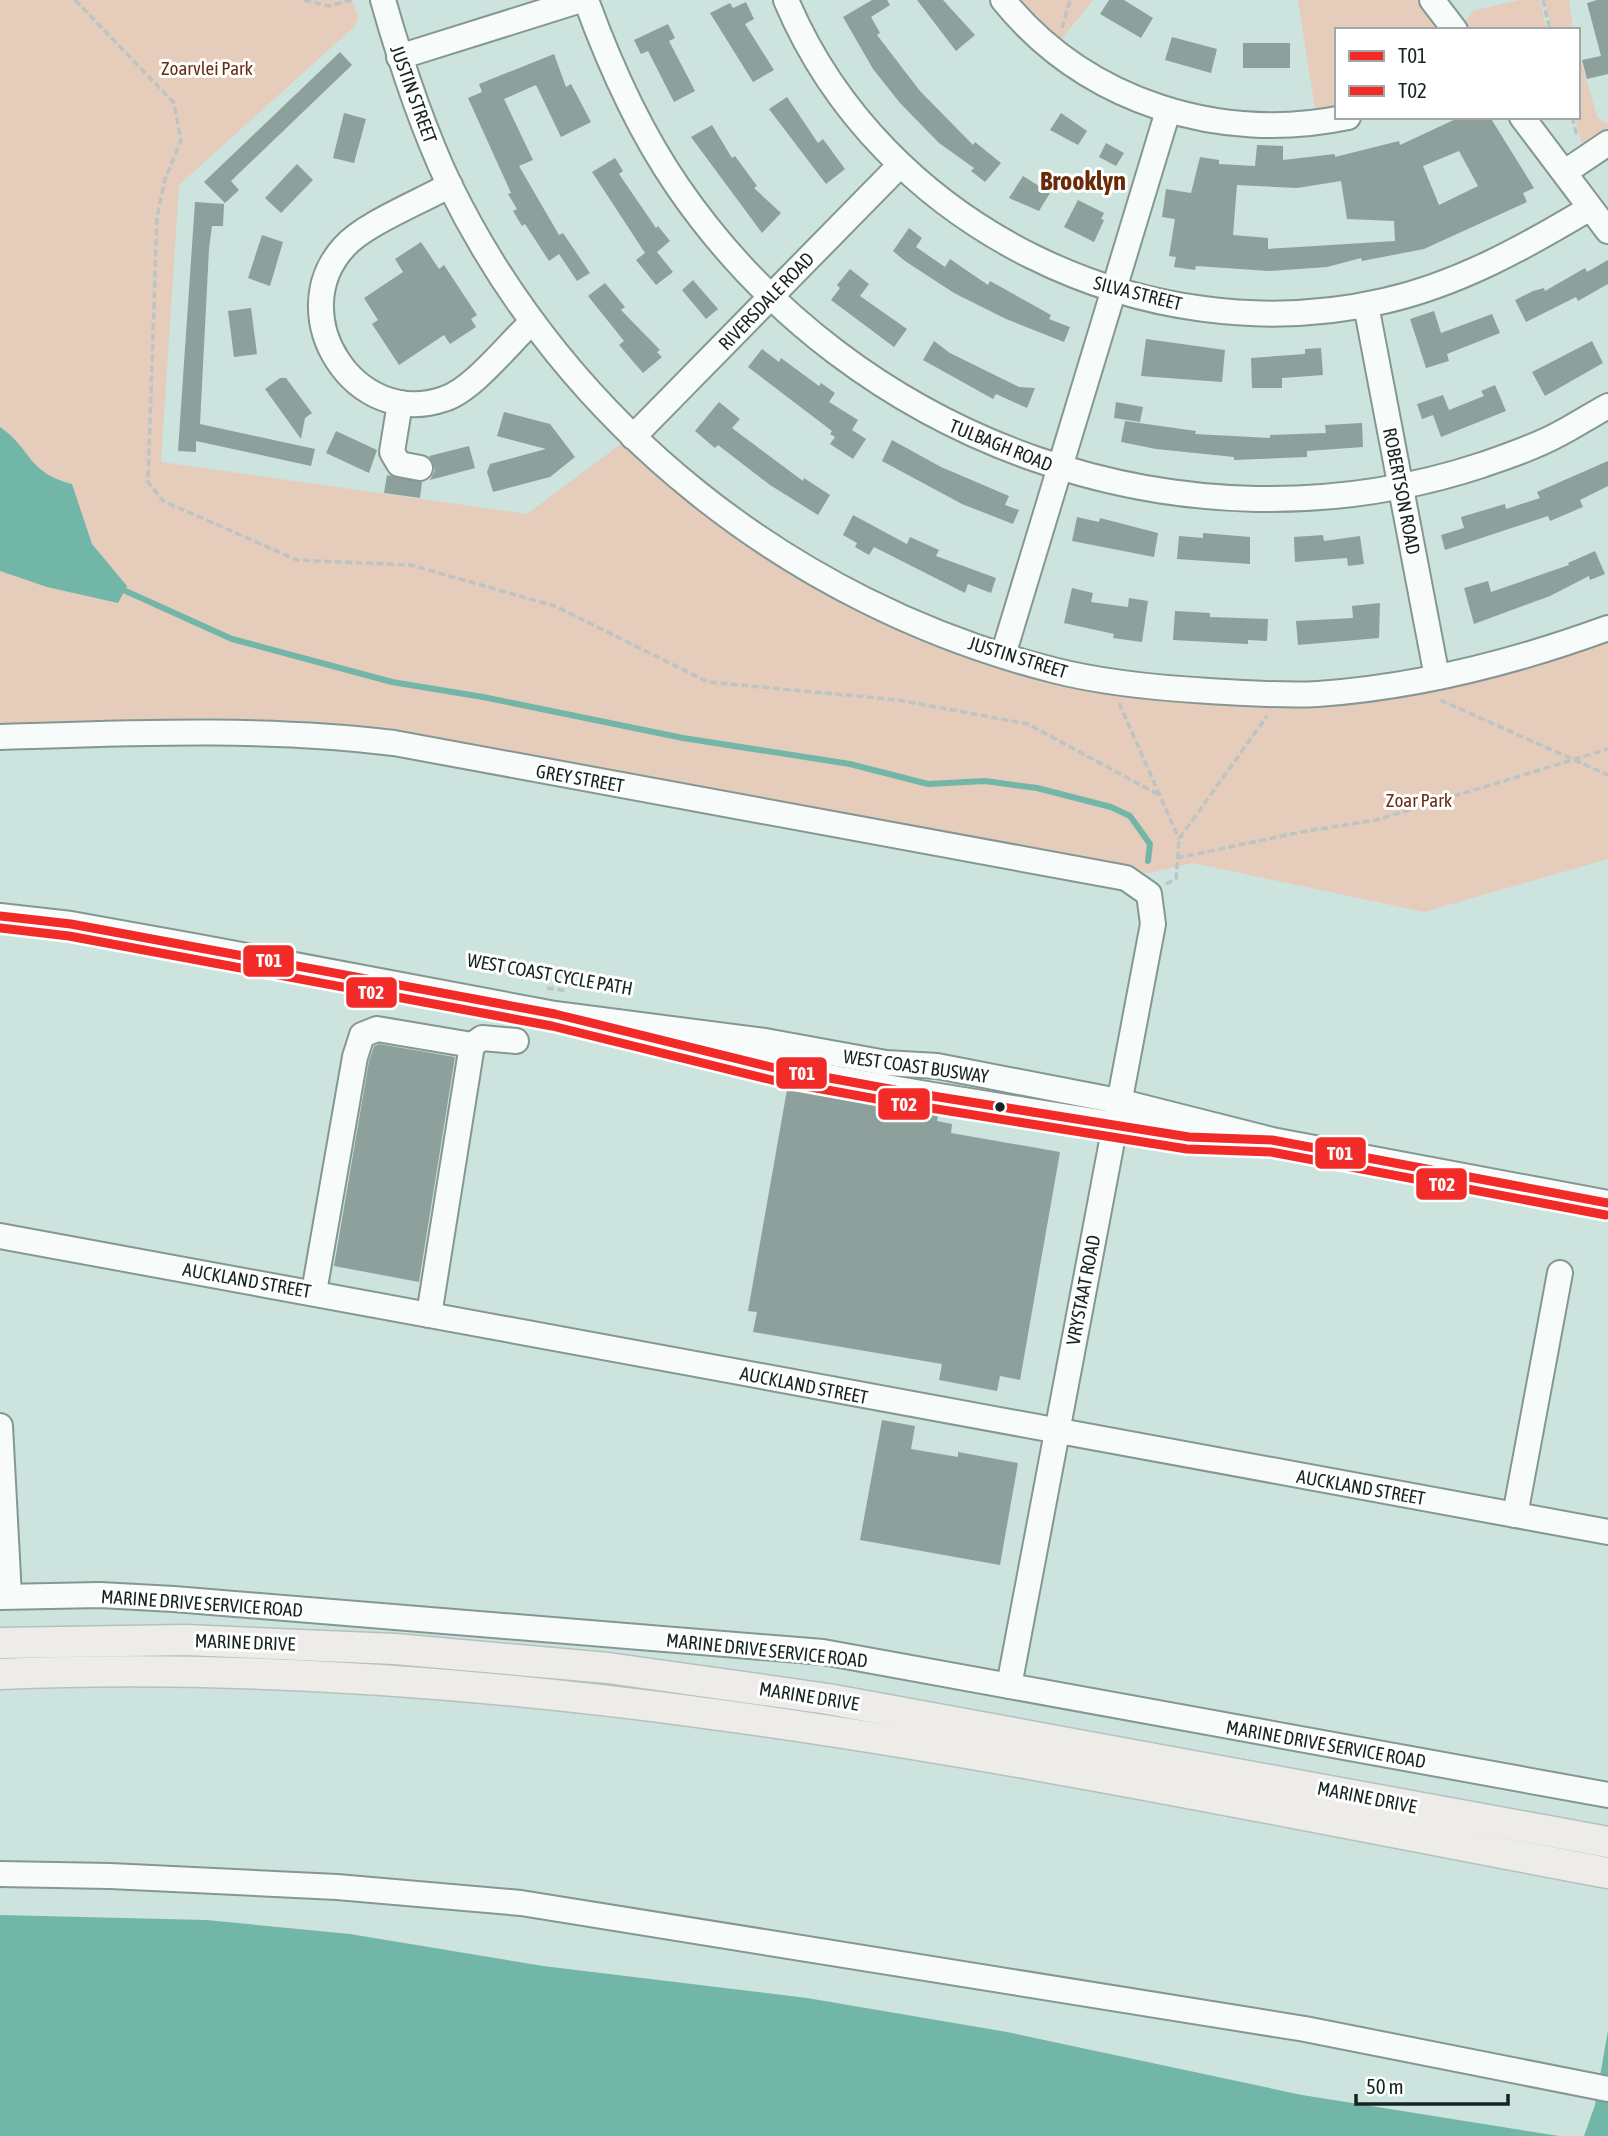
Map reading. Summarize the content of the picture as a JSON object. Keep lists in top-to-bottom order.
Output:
{
  "streets": {
    "main road": ["MARINE DRIVE"],
    "street": [
      "JUSTIN STREET",
      "SILVA STREET",
      "RIVERSDALE ROAD",
      "TULBAGH ROAD",
      "ROBERTSON ROAD",
      "GREY STREET",
      "WEST COAST BUSWAY",
      "AUCKLAND STREET",
      "VRYSTAAT ROAD",
      "MARINE DRIVE SERVICE ROAD"
    ],
    "path": ["WEST COAST CYCLE PATH"]
  },
  "crossings": [
    ["JUSTIN STREET", "RIVERSDALE ROAD"],
    ["JUSTIN STREET", "ROBERTSON ROAD"],
    ["SILVA STREET", "RIVERSDALE ROAD"],
    ["SILVA STREET", "ROBERTSON ROAD"],
    ["RIVERSDALE ROAD", "TULBAGH ROAD"],
    ["TULBAGH ROAD", "ROBERTSON ROAD"],
    ["GREY STREET", "VRYSTAAT ROAD"],
    ["WEST COAST BUSWAY", "VRYSTAAT ROAD"],
    ["AUCKLAND STREET", "VRYSTAAT ROAD"],
    ["VRYSTAAT ROAD", "MARINE DRIVE SERVICE ROAD"]
  ],
  "districts": ["Brooklyn"],
  "parks": ["Zoarvlei Park", "Zoar Park"],
  "lines": ["transit line T01", "transit line T02"],
  "legend": ["T01", "T02"],
  "scale_bar": "50 m"
}
